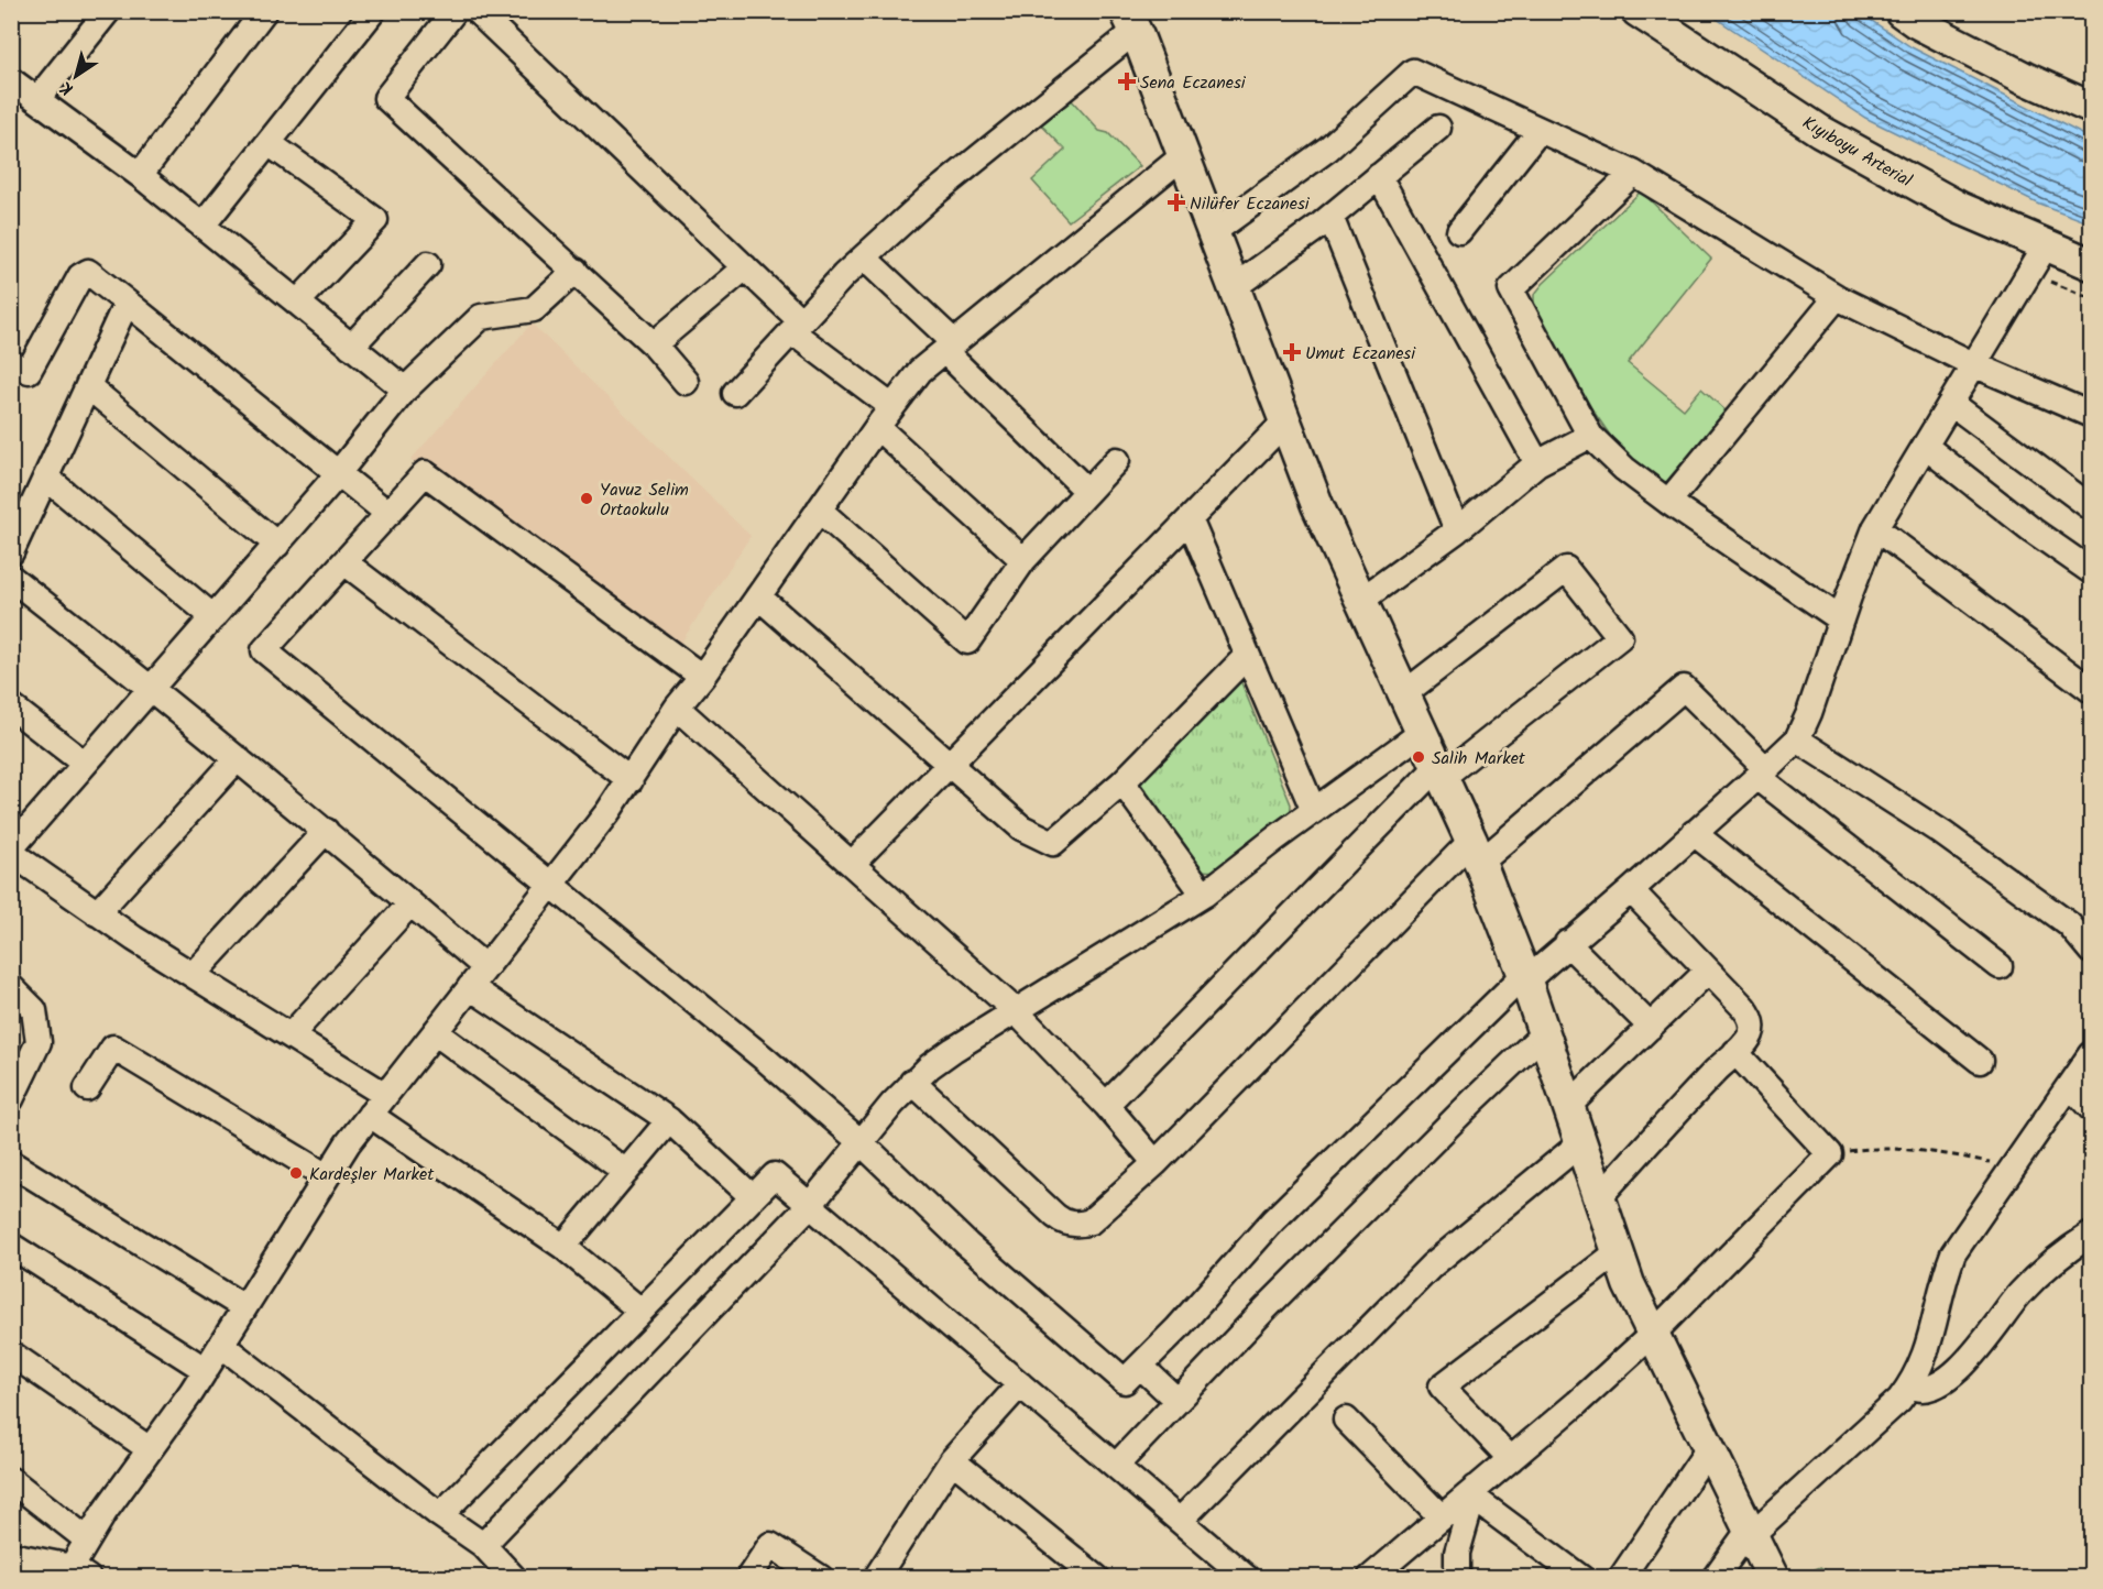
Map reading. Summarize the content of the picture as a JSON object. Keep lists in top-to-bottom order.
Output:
{
  "streets": {
    "main road": ["Kıyıboyu Arterial"]
  },
  "places": {
    "health": ["Sena Eczanesi", "Nilüfer Eczanesi", "Umut Eczanesi"],
    "other": ["Yavuz Selim Ortaokulu", "Salih Market", "Kardeşler Market"]
  },
  "north": "bottom left"
}
